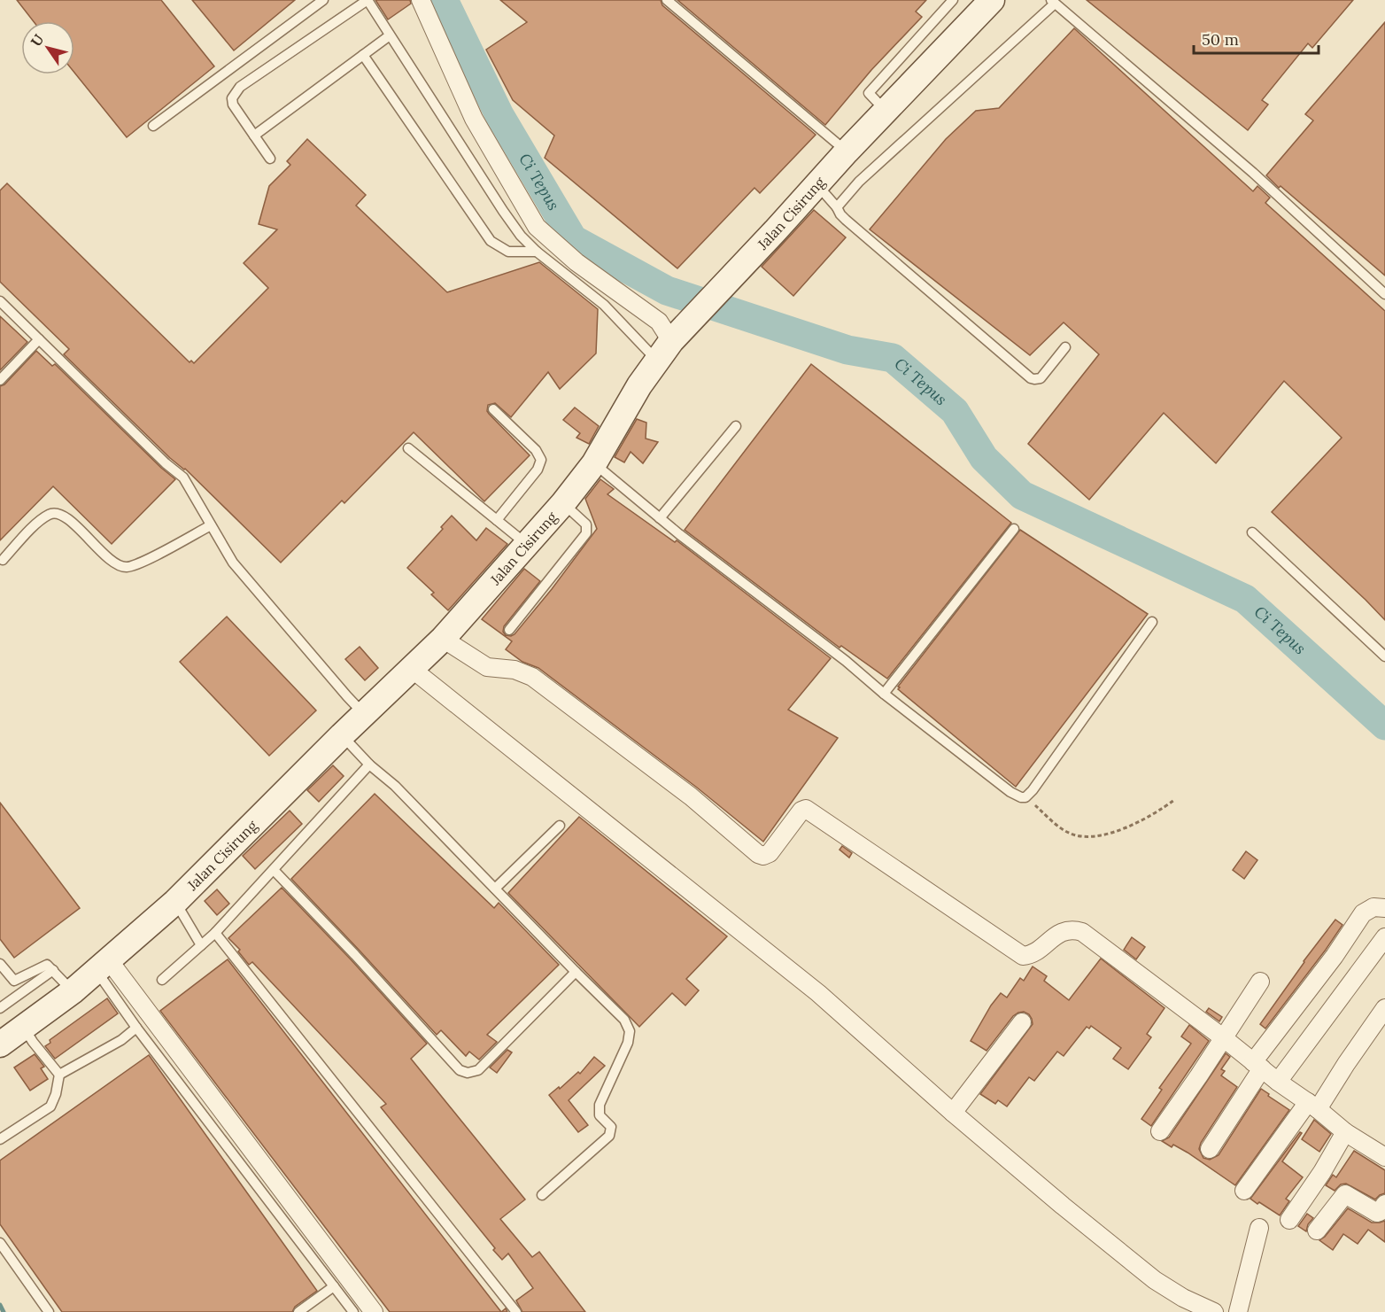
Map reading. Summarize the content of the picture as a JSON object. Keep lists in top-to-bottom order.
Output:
{
  "streets": {
    "main road": ["Jalan Cisirung"]
  },
  "water": ["Ci Tepus"],
  "scale_bar": "50 m",
  "north": "top left"
}
